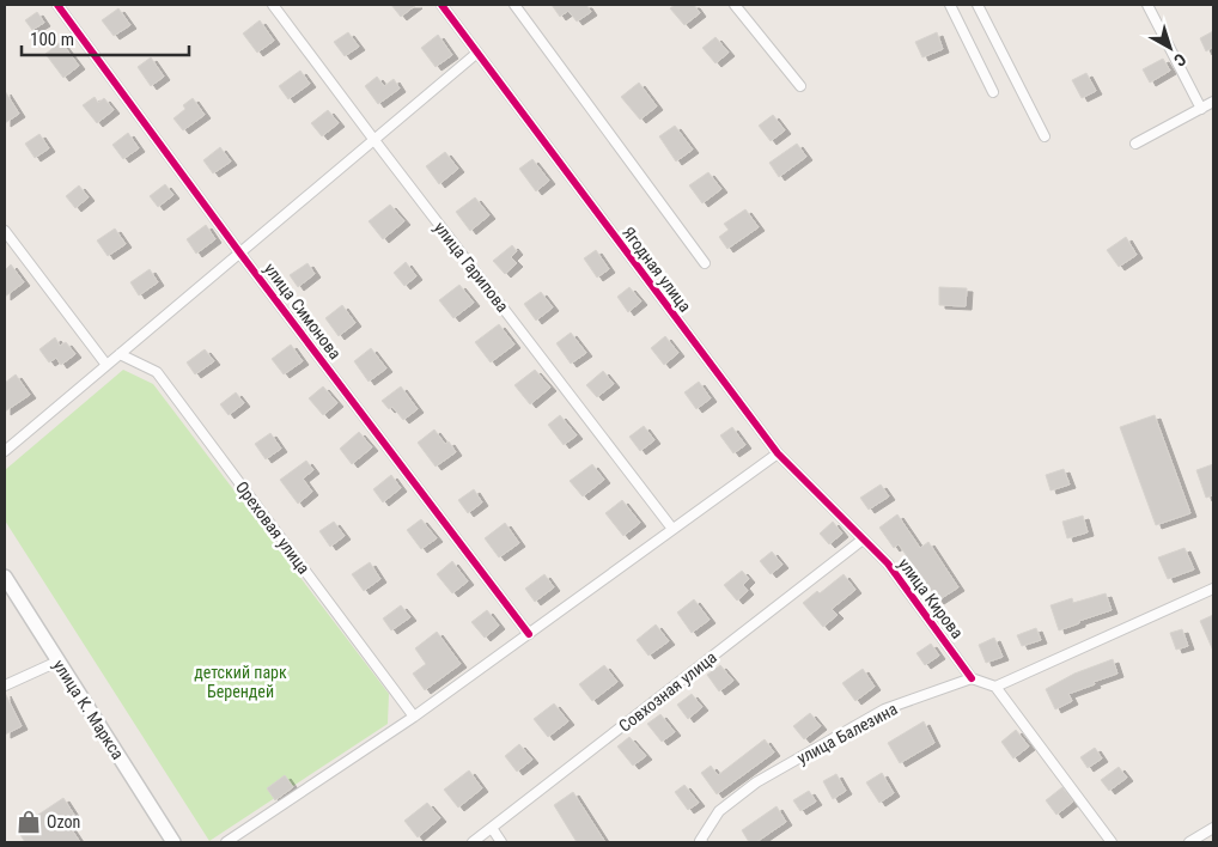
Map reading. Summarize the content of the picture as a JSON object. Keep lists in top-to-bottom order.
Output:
{
  "streets": {
    "main road": ["улица К. Маркса"],
    "street": [
      "улица Гарипова",
      "Ягодная улица",
      "улица Симонова",
      "Ореховая улица",
      "улица Кирова",
      "Совхозная улица",
      "улица Балезина"
    ]
  },
  "crossings": [
    ["Ягодная улица", "улица Кирова"],
    ["Ягодная улица", "Совхозная улица"],
    ["улица Кирова", "Совхозная улица"],
    ["улица Кирова", "улица Балезина"]
  ],
  "parks": ["детский парк Берендей"],
  "places": {
    "shop": ["Ozon"]
  },
  "scale_bar": "100 m",
  "north": "bottom right"
}
